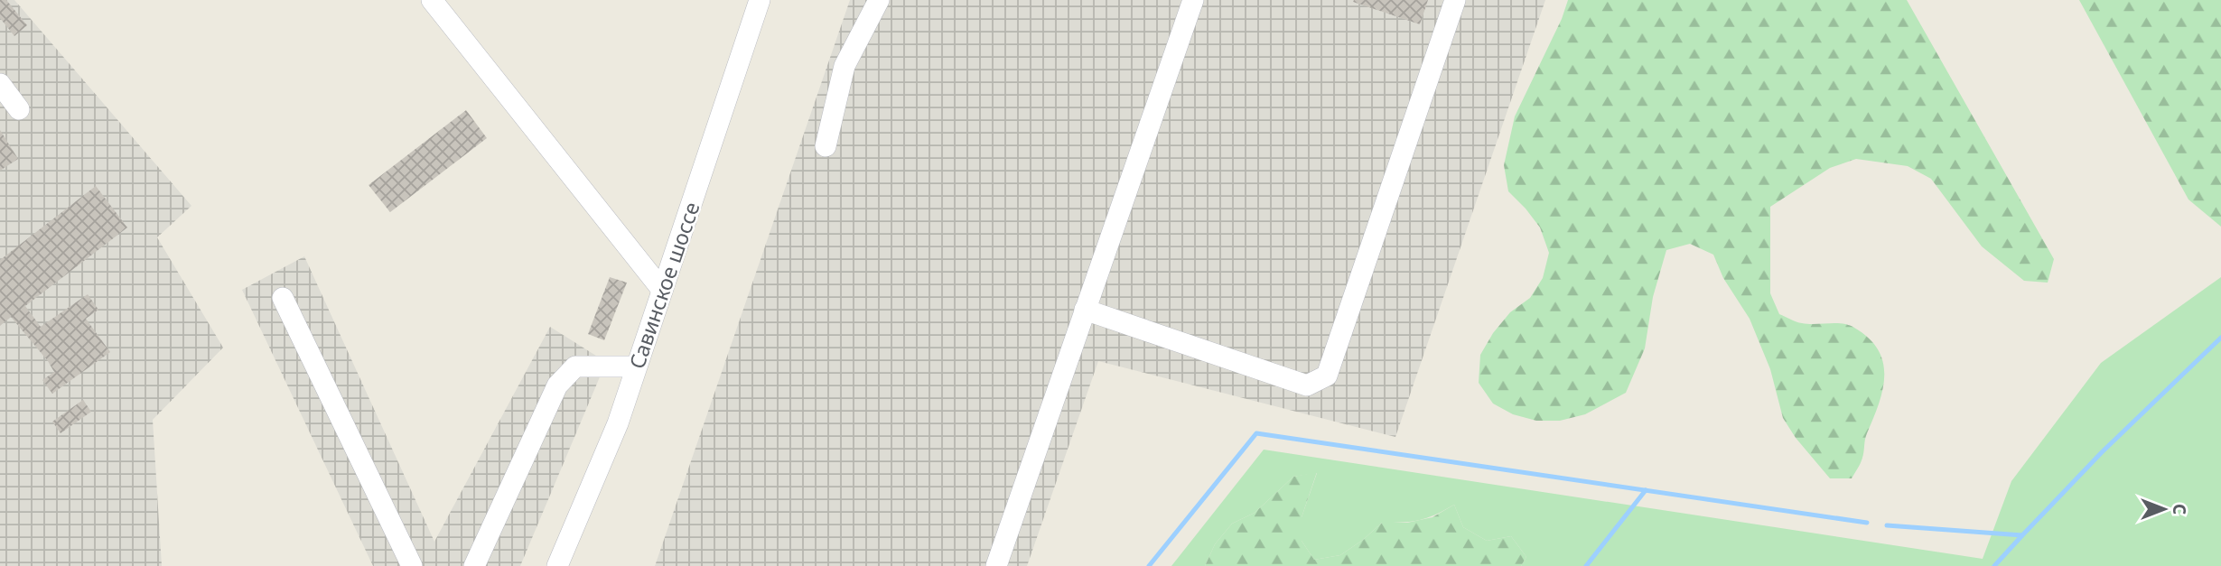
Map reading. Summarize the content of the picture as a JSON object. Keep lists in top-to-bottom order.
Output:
{
  "streets": {
    "street": ["Савинское шоссе"]
  },
  "north": "right"
}
